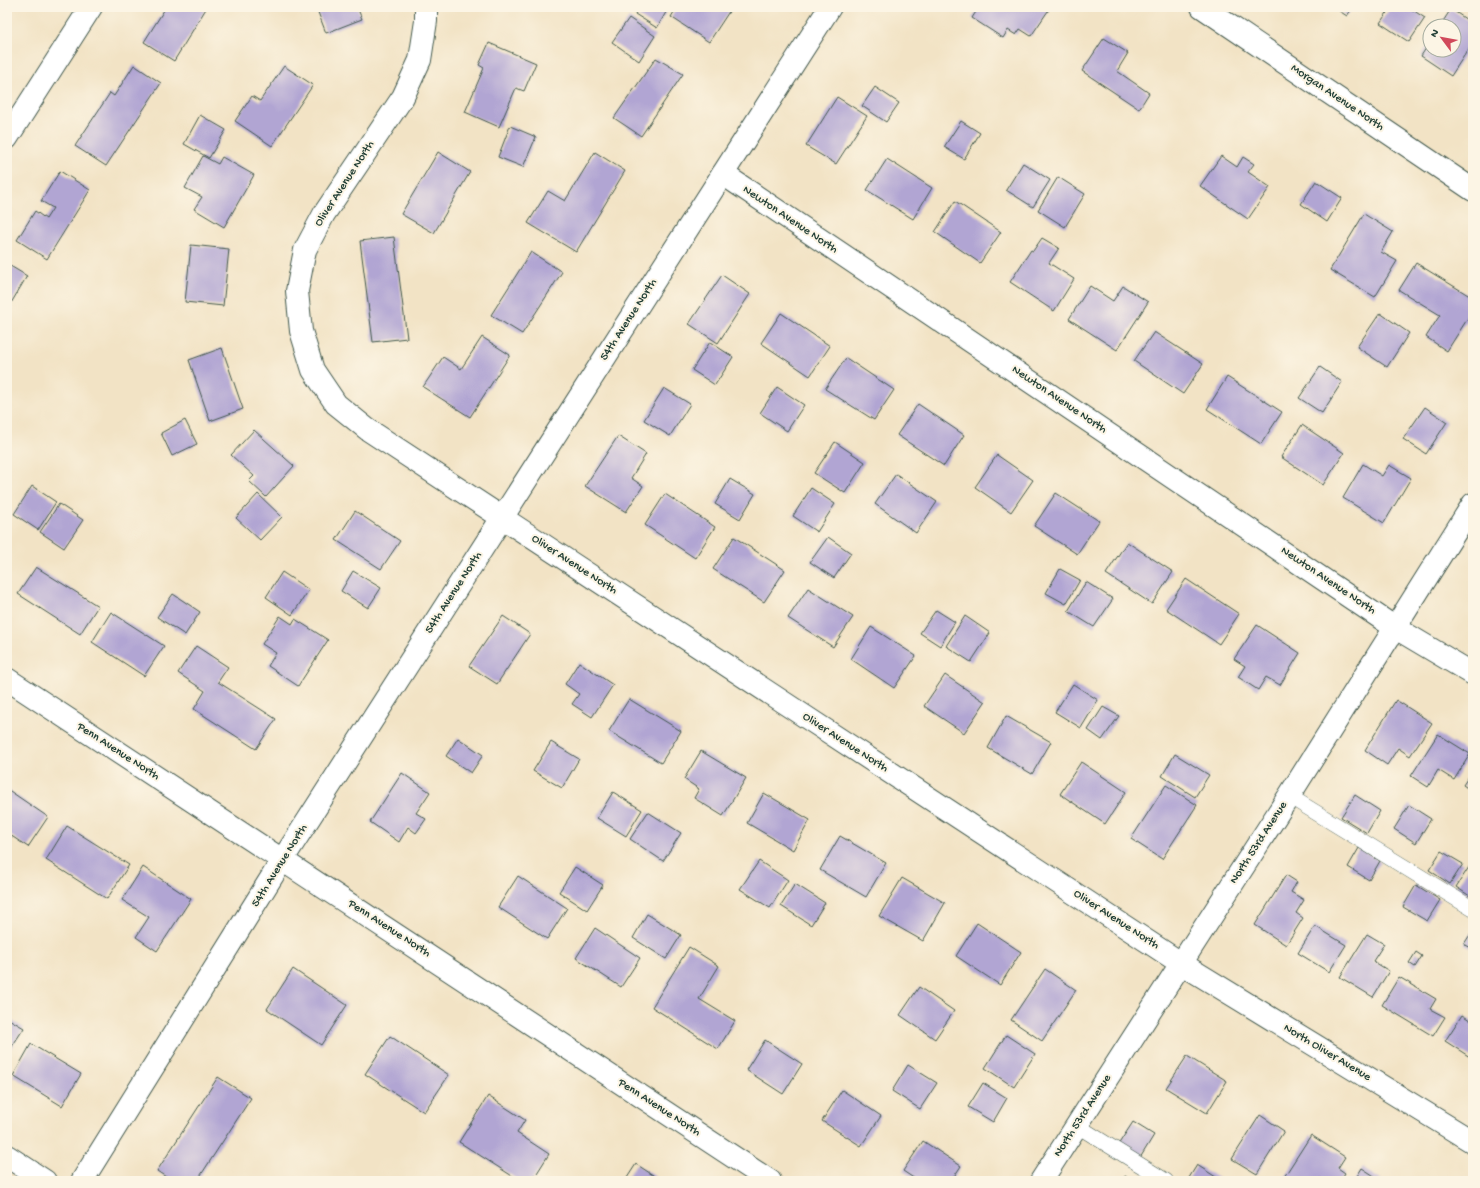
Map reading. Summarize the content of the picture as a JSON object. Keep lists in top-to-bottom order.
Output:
{
  "streets": {
    "street": [
      "Morgan Avenue North",
      "Oliver Avenue North",
      "Newton Avenue North",
      "54th Avenue North",
      "Penn Avenue North",
      "North 53rd Avenue",
      "North Oliver Avenue"
    ]
  },
  "crossings": [
    ["Oliver Avenue North", "54th Avenue North"],
    ["Oliver Avenue North", "North 53rd Avenue"],
    ["Oliver Avenue North", "North Oliver Avenue"],
    ["Newton Avenue North", "54th Avenue North"],
    ["Newton Avenue North", "North 53rd Avenue"],
    ["54th Avenue North", "Penn Avenue North"],
    ["North 53rd Avenue", "North Oliver Avenue"]
  ],
  "north": "top left"
}
